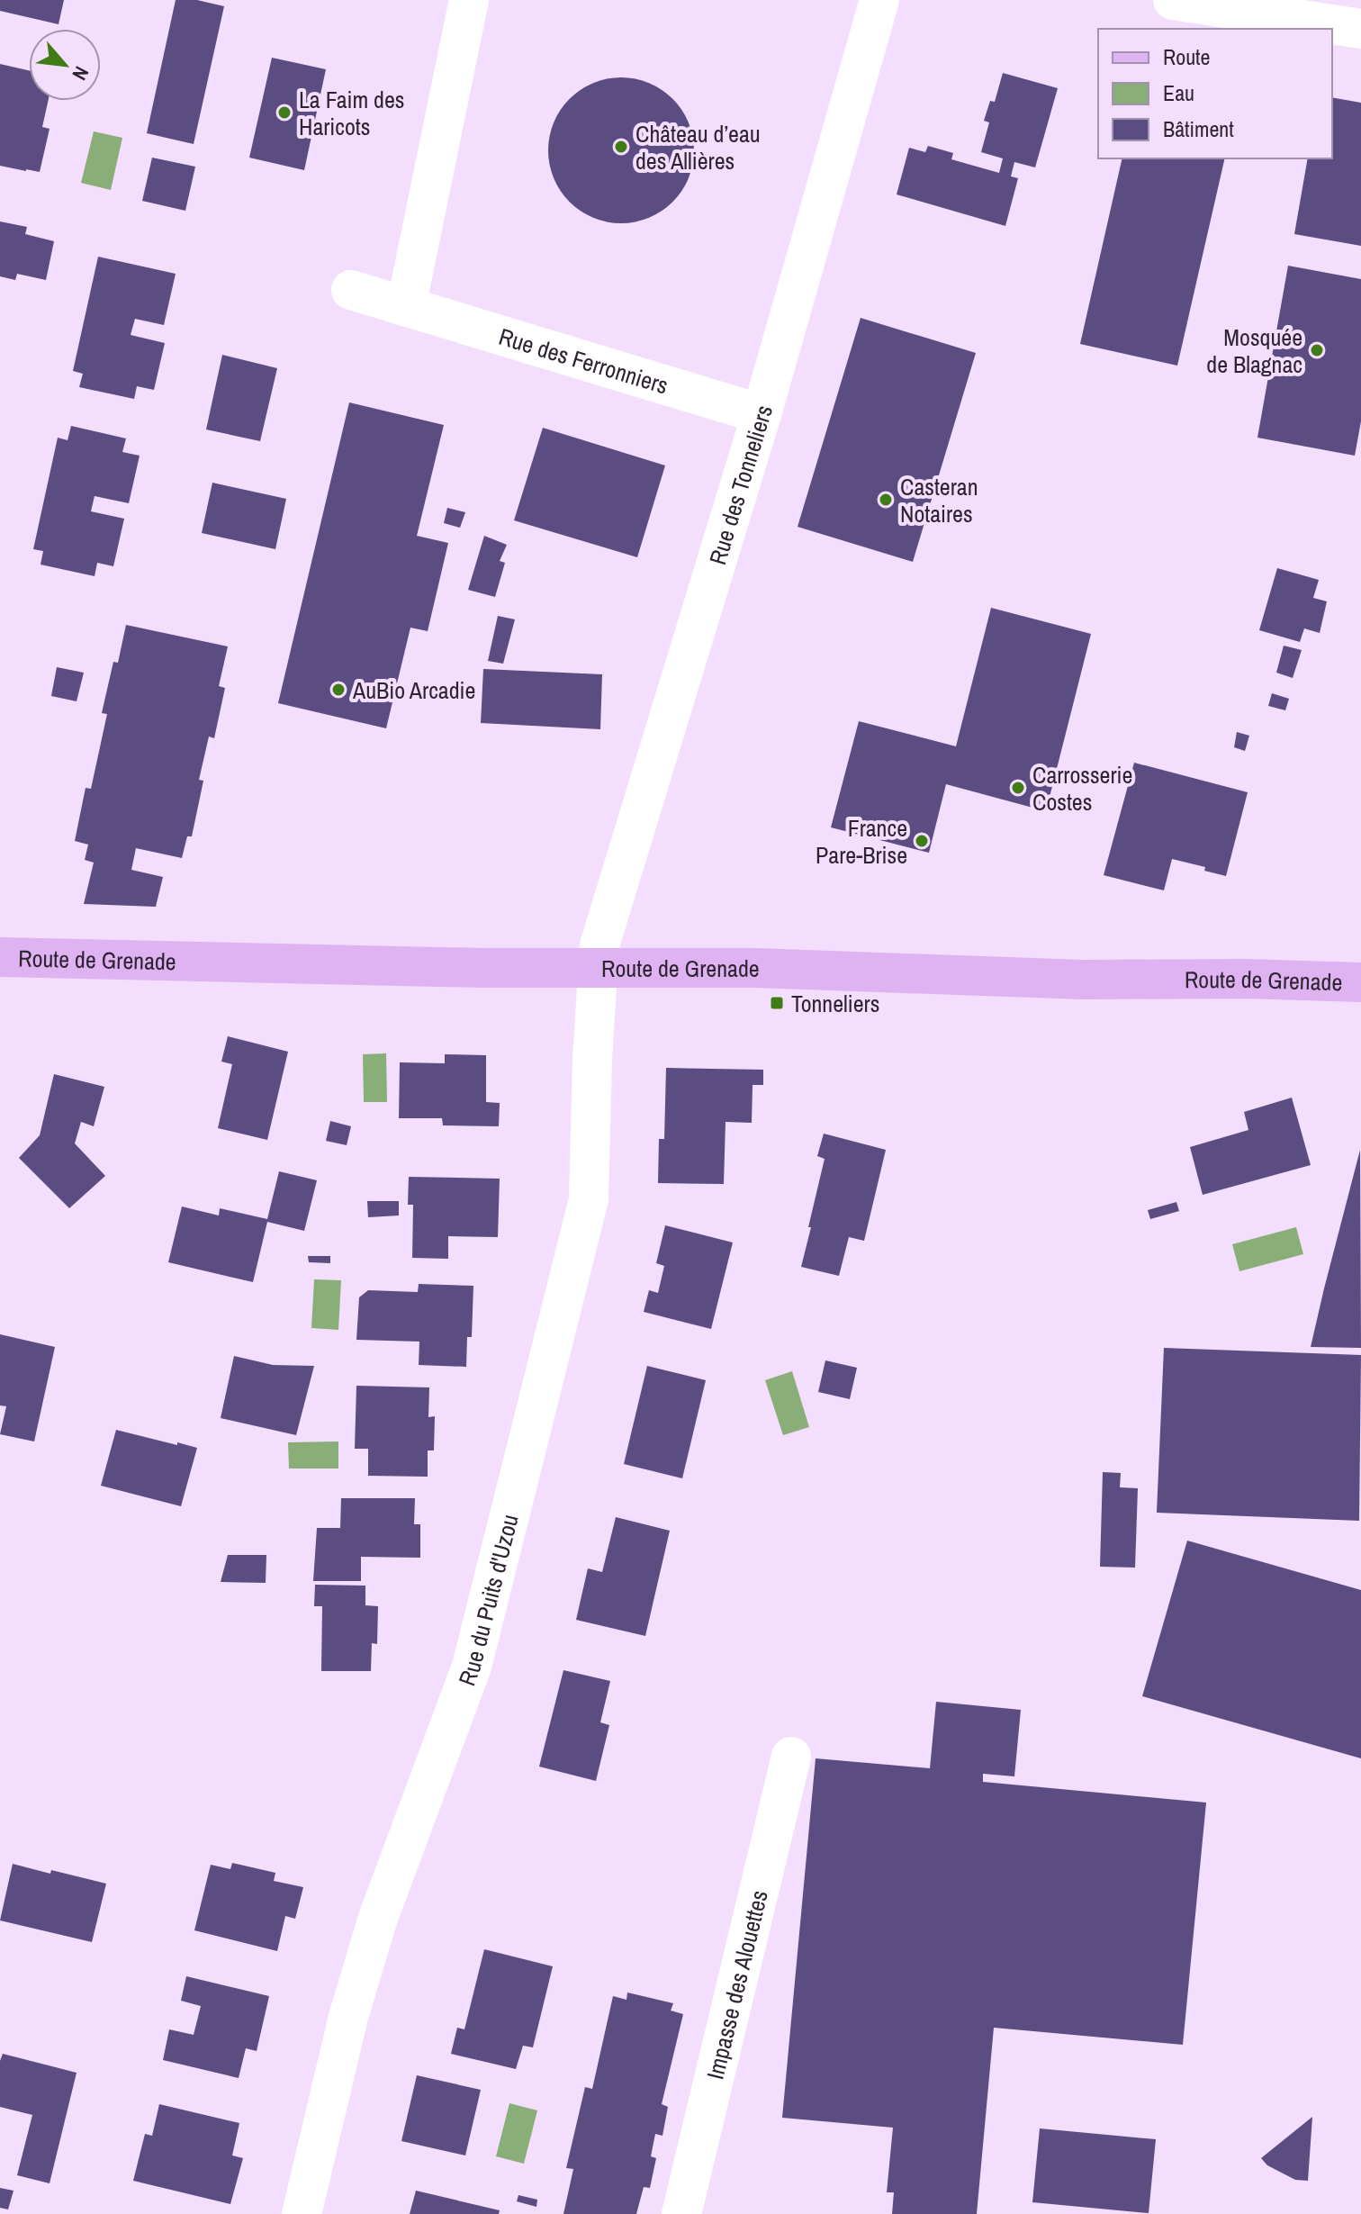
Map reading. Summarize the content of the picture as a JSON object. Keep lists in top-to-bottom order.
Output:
{
  "streets": {
    "main road": ["Route de Grenade"],
    "street": [
      "Rue des Ferronniers",
      "Rue des Tonneliers",
      "Rue du Puits d'Uzou",
      "Impasse des Alouettes"
    ]
  },
  "crossings": [
    ["Rue des Ferronniers", "Rue des Tonneliers"],
    ["Rue des Tonneliers", "Route de Grenade"],
    ["Rue des Tonneliers", "Rue du Puits d'Uzou"],
    ["Route de Grenade", "Rue du Puits d'Uzou"]
  ],
  "places": {
    "other": [
      "La Faim des Haricots",
      "Château d’eau des Allières",
      "Mosquée de Blagnac",
      "Casteran Notaires",
      "AuBio Arcadie",
      "Carrosserie Costes",
      "France Pare-Brise"
    ],
    "transit": ["Tonneliers"]
  },
  "legend": ["Route", "Eau", "Bâtiment"],
  "north": "bottom right"
}
